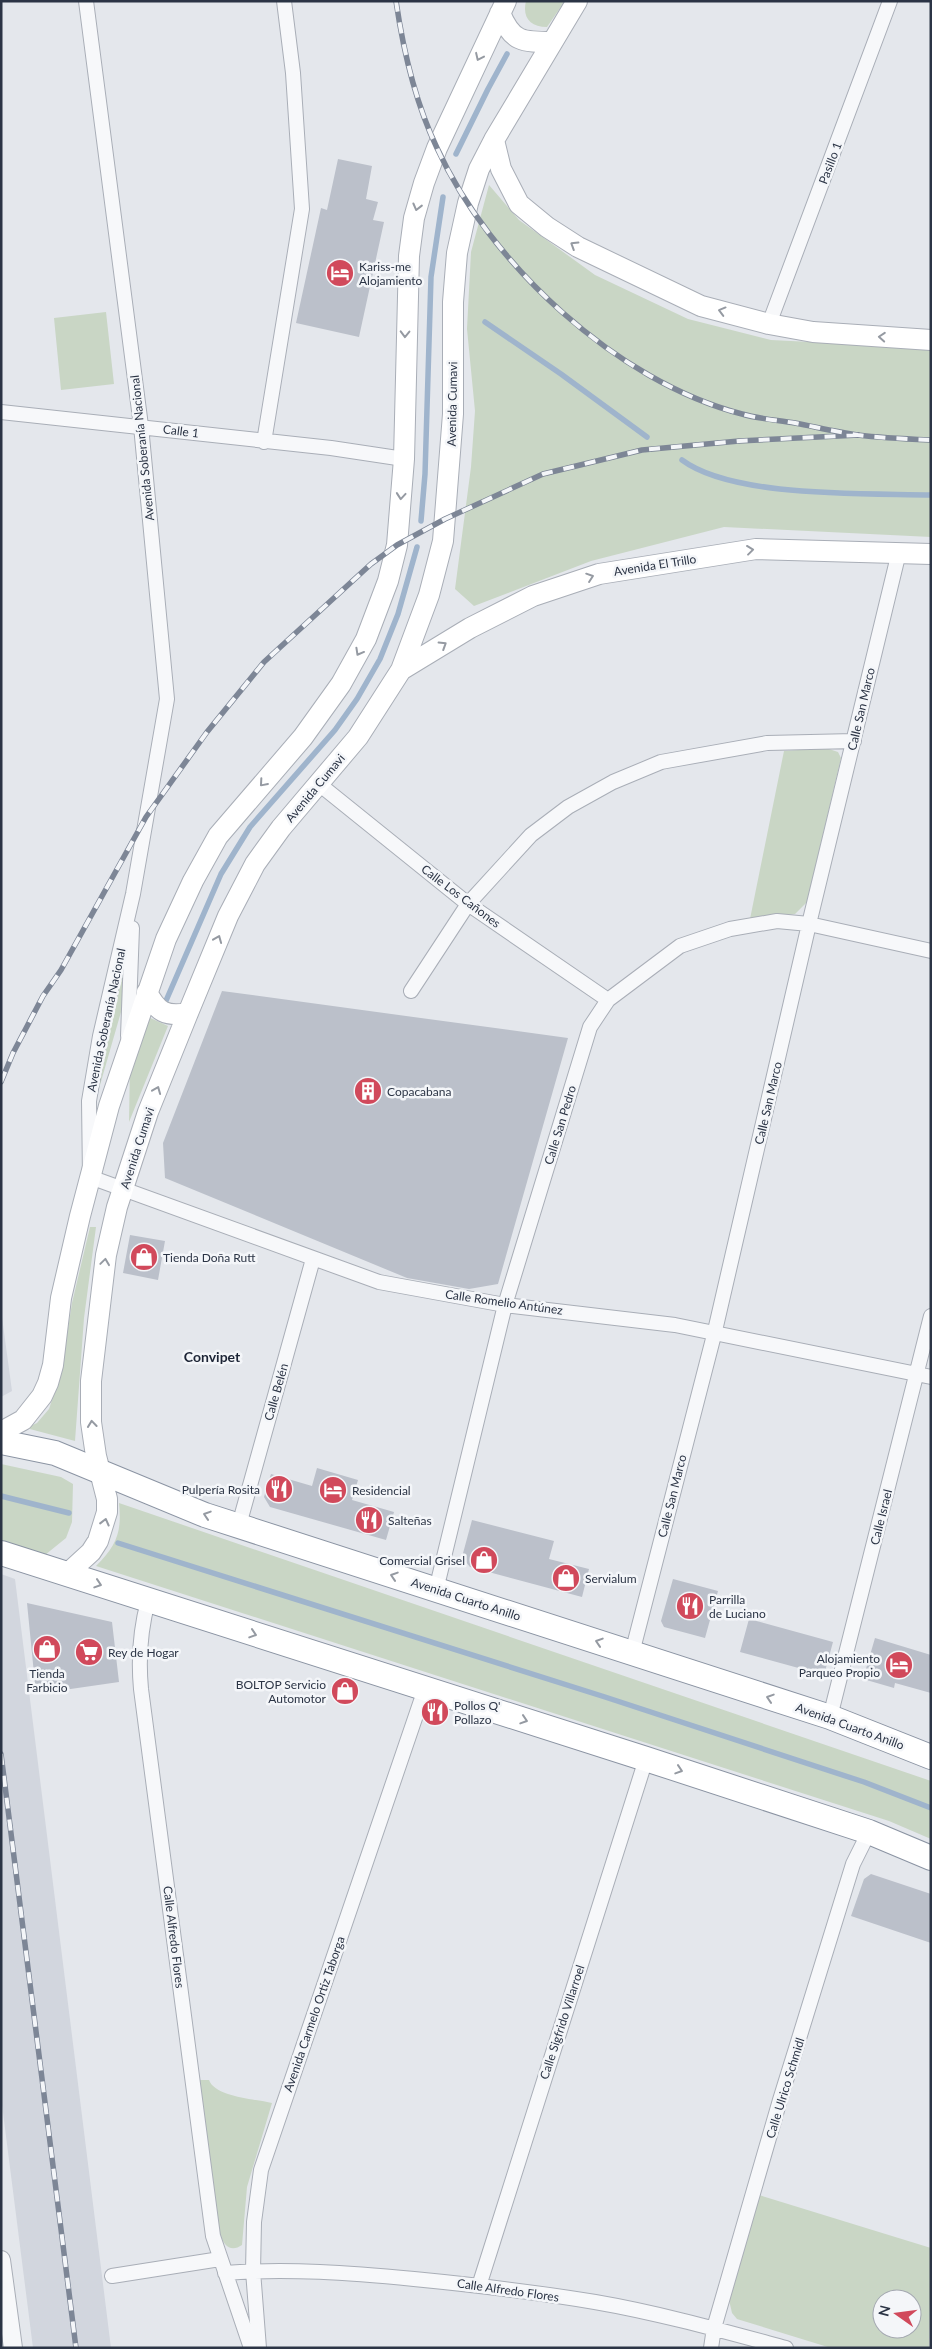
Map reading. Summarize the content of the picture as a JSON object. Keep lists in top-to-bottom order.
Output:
{
  "streets": {
    "highway": ["Avenida Cuarto Anillo"],
    "main road": ["Avenida Cumavi", "Avenida El Trillo"],
    "street": [
      "Pasillo 1",
      "Calle 1",
      "Avenida Soberanía Nacional",
      "Calle San Marco",
      "Calle Los Cañones",
      "Calle San Pedro",
      "Calle Romelio Antúnez",
      "Calle Belén",
      "Calle Israel",
      "Calle Alfredo Flores",
      "Avenida Carmelo Ortiz Taborga",
      "Calle Sigfrido Villarroel",
      "Calle Ulrico Schmidl"
    ]
  },
  "crossings": [
    ["Avenida Cumavi", "Avenida El Trillo"],
    ["Avenida Cumavi", "Calle Los Cañones"],
    ["Avenida Cumavi", "Calle Romelio Antúnez"],
    ["Avenida Cumavi", "Avenida Cuarto Anillo"],
    ["Calle 1", "Avenida Soberanía Nacional"],
    ["Avenida Soberanía Nacional", "Calle Romelio Antúnez"],
    ["Avenida El Trillo", "Calle San Marco"],
    ["Calle San Marco", "Calle San Pedro"],
    ["Calle San Marco", "Calle Romelio Antúnez"],
    ["Calle San Marco", "Avenida Cuarto Anillo"],
    ["Calle Los Cañones", "Calle San Pedro"],
    ["Calle San Pedro", "Calle Romelio Antúnez"],
    ["Calle San Pedro", "Avenida Cuarto Anillo"],
    ["Calle Romelio Antúnez", "Calle Belén"],
    ["Calle Romelio Antúnez", "Calle Israel"],
    ["Calle Belén", "Avenida Cuarto Anillo"],
    ["Calle Israel", "Avenida Cuarto Anillo"],
    ["Calle Alfredo Flores", "Avenida Carmelo Ortiz Taborga"],
    ["Calle Alfredo Flores", "Calle Sigfrido Villarroel"],
    ["Calle Alfredo Flores", "Calle Ulrico Schmidl"]
  ],
  "one_way": ["Avenida El Trillo"],
  "districts": ["Convipet"],
  "places": {
    "hotel": ["Kariss-me Alojamiento", "Residencial", "Alojamiento Parqueo Propio"],
    "building": ["Copacabana"],
    "shop": [
      "Tienda Doña Rutt",
      "Comercial Grisel",
      "Servialum",
      "Tienda Farbicio",
      "BOLTOP Servicio Automotor"
    ],
    "restaurant": [
      "Pulpería Rosita",
      "Salteñas",
      "Parrilla de Luciano",
      "Pollos Q' Pollazo"
    ],
    "supermarket": ["Rey de Hogar"]
  },
  "north": "left"
}
